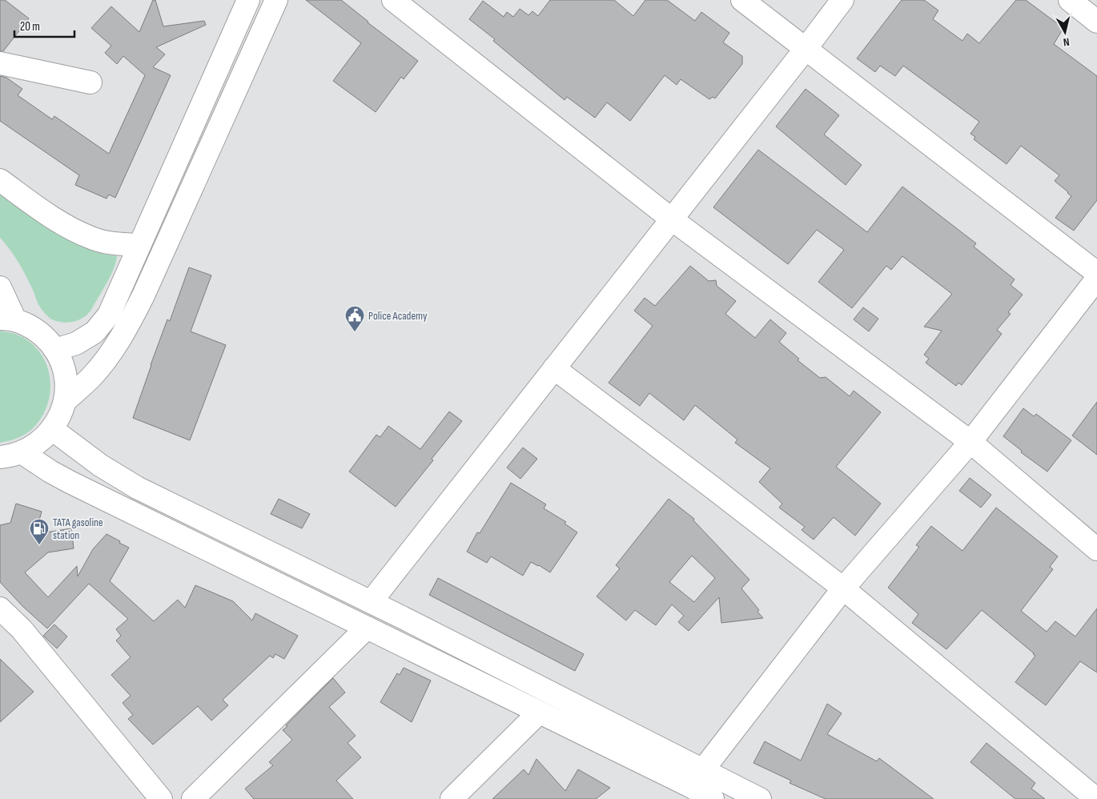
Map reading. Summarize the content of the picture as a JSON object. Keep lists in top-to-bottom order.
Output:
{
  "places": {
    "public building": ["Police Academy"],
    "fuel station": ["TATA gasoline station"]
  },
  "scale_bar": "20 m",
  "north": "bottom"
}
